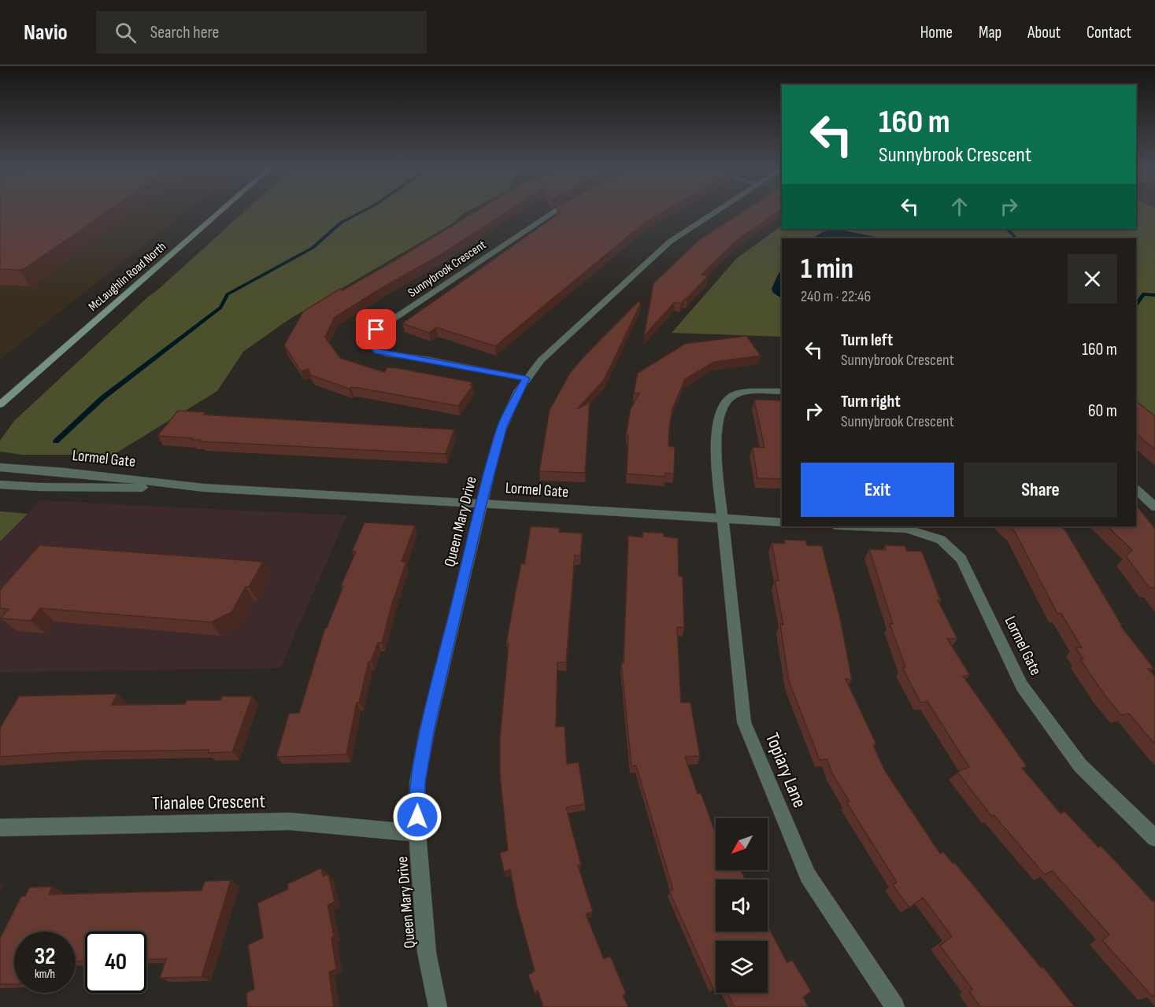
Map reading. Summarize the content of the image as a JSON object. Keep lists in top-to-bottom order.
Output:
{
  "streets": {
    "main road": ["McLaughlin Road North"],
    "street": [
      "Sunnybrook Crescent",
      "Lormel Gate",
      "Queen Mary Drive",
      "Topiary Lane",
      "Tianalee Crescent"
    ]
  },
  "crossings": [
    ["Sunnybrook Crescent", "Queen Mary Drive"],
    ["Lormel Gate", "Queen Mary Drive"],
    ["Lormel Gate", "Topiary Lane"],
    ["Queen Mary Drive", "Tianalee Crescent"]
  ],
  "north": "bottom left",
  "page": {
    "header": "Navio",
    "search": "Search here",
    "nav": [
      "Home",
      "Map",
      "About",
      "Contact"
    ],
    "turn": ["160 m", "Sunnybrook Crescent"],
    "heading": ["1 min", "240 m · 22:46"],
    "list": [
      {
        "name": "Turn left",
        "note": "Sunnybrook Crescent",
        "value": "160 m"
      },
      {
        "name": "Turn right",
        "note": "Sunnybrook Crescent",
        "value": "60 m"
      }
    ],
    "buttons": ["Exit", "Share"],
    "speed": "32 km/h",
    "limit": "40"
  }
}
